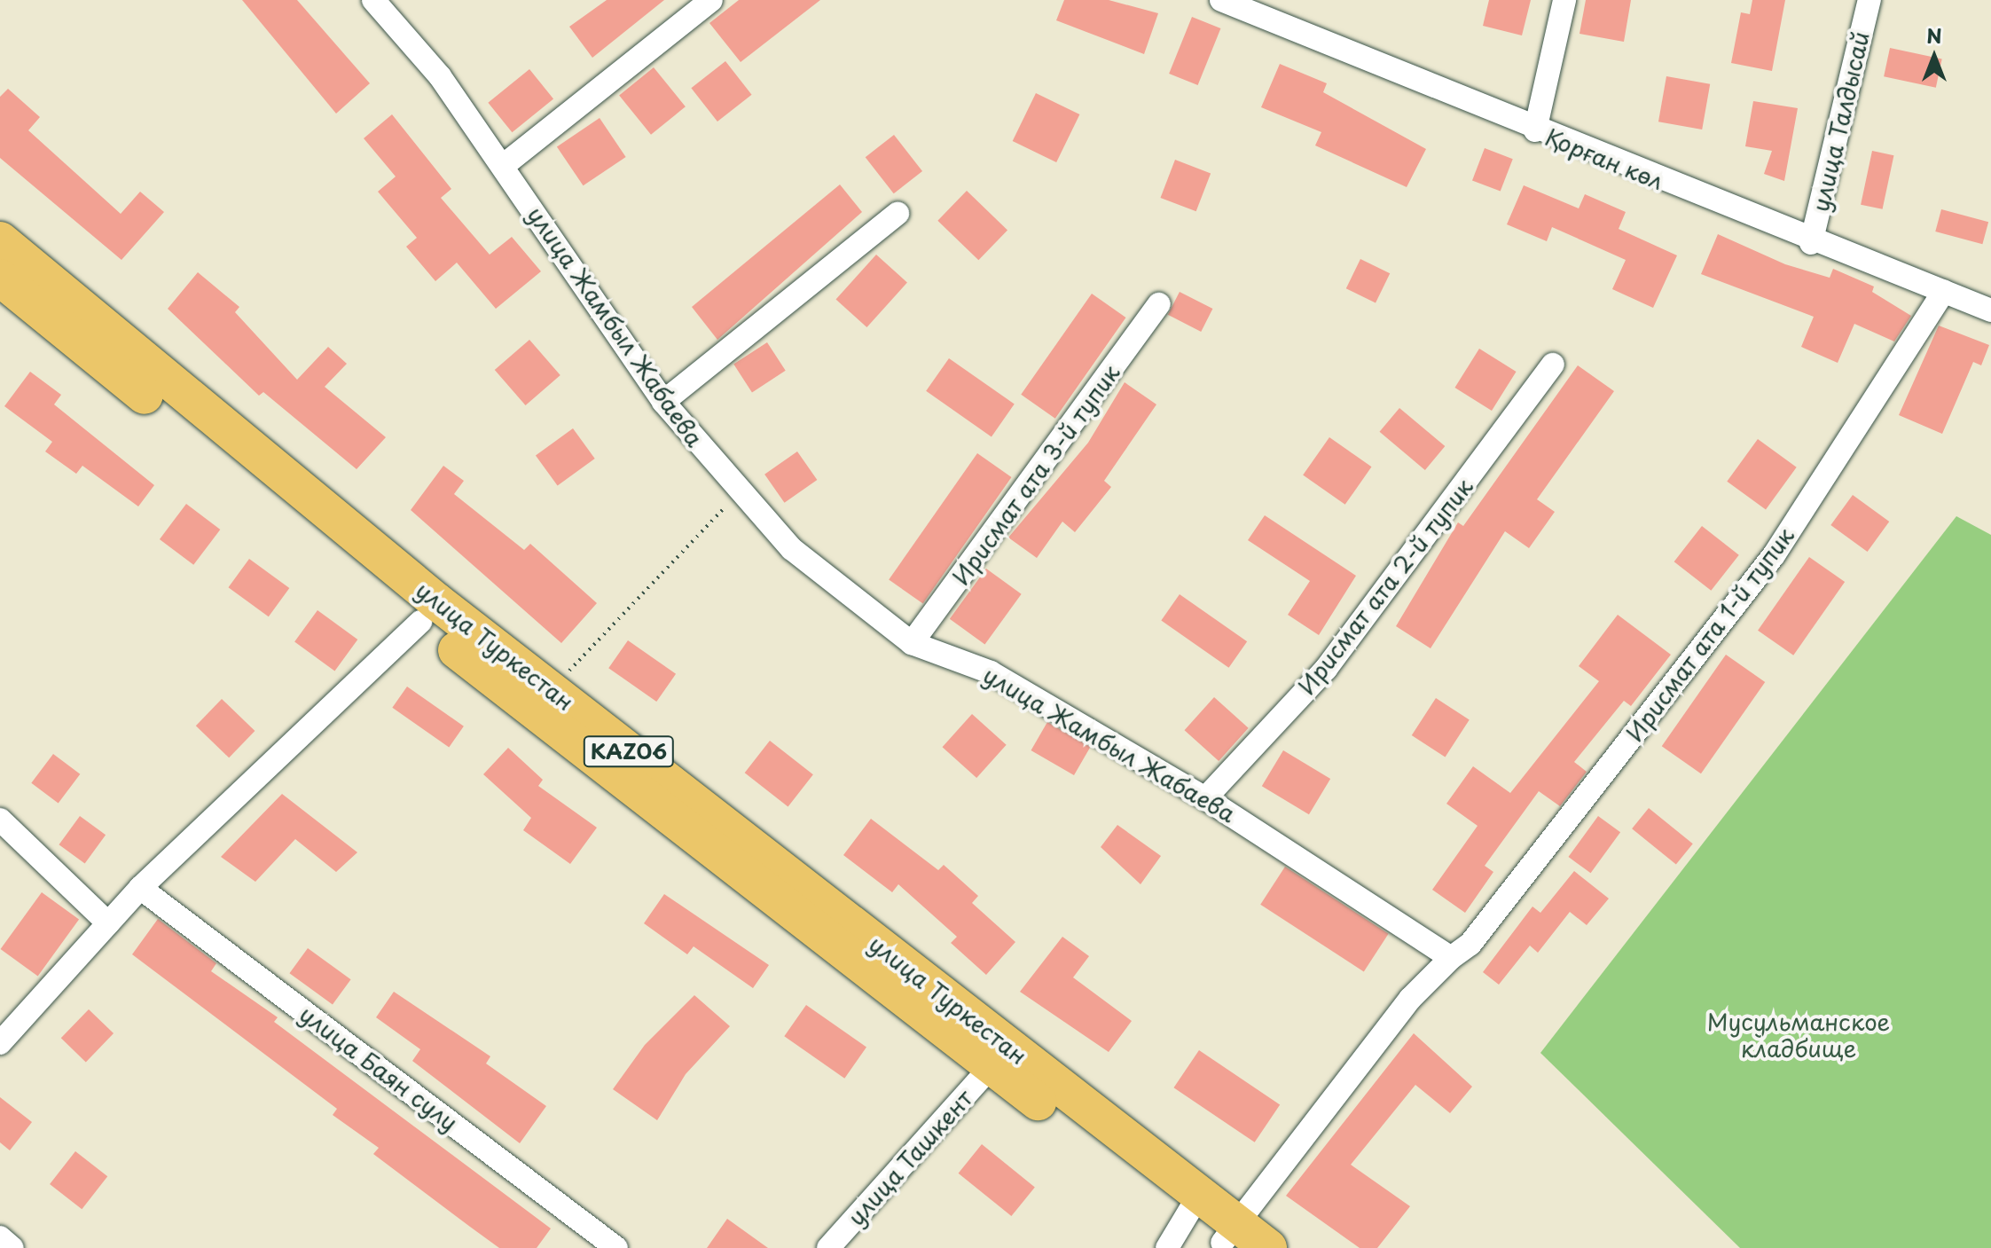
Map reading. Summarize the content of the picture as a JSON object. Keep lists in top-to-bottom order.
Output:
{
  "streets": {
    "highway": ["улица Туркестан", "KАZ06"],
    "street": [
      "улица Талдысай",
      "Қорған көл",
      "улица Жамбыл Жабаева",
      "Ирисмат ата 3-й тупик",
      "Ирисмат ата 2-й тупик",
      "Ирисмат ата 1-й тупик",
      "улица Баян сулу",
      "улица Ташкент"
    ]
  },
  "crossings": [
    ["улица Талдысай", "Қорған көл"],
    ["Қорған көл", "Ирисмат ата 1-й тупик"],
    ["улица Жамбыл Жабаева", "Ирисмат ата 3-й тупик"],
    ["улица Жамбыл Жабаева", "Ирисмат ата 2-й тупик"],
    ["улица Жамбыл Жабаева", "Ирисмат ата 1-й тупик"],
    ["улица Туркестан", "улица Ташкент"]
  ],
  "parks": ["Мусульманское кладбище"],
  "north": "top"
}
